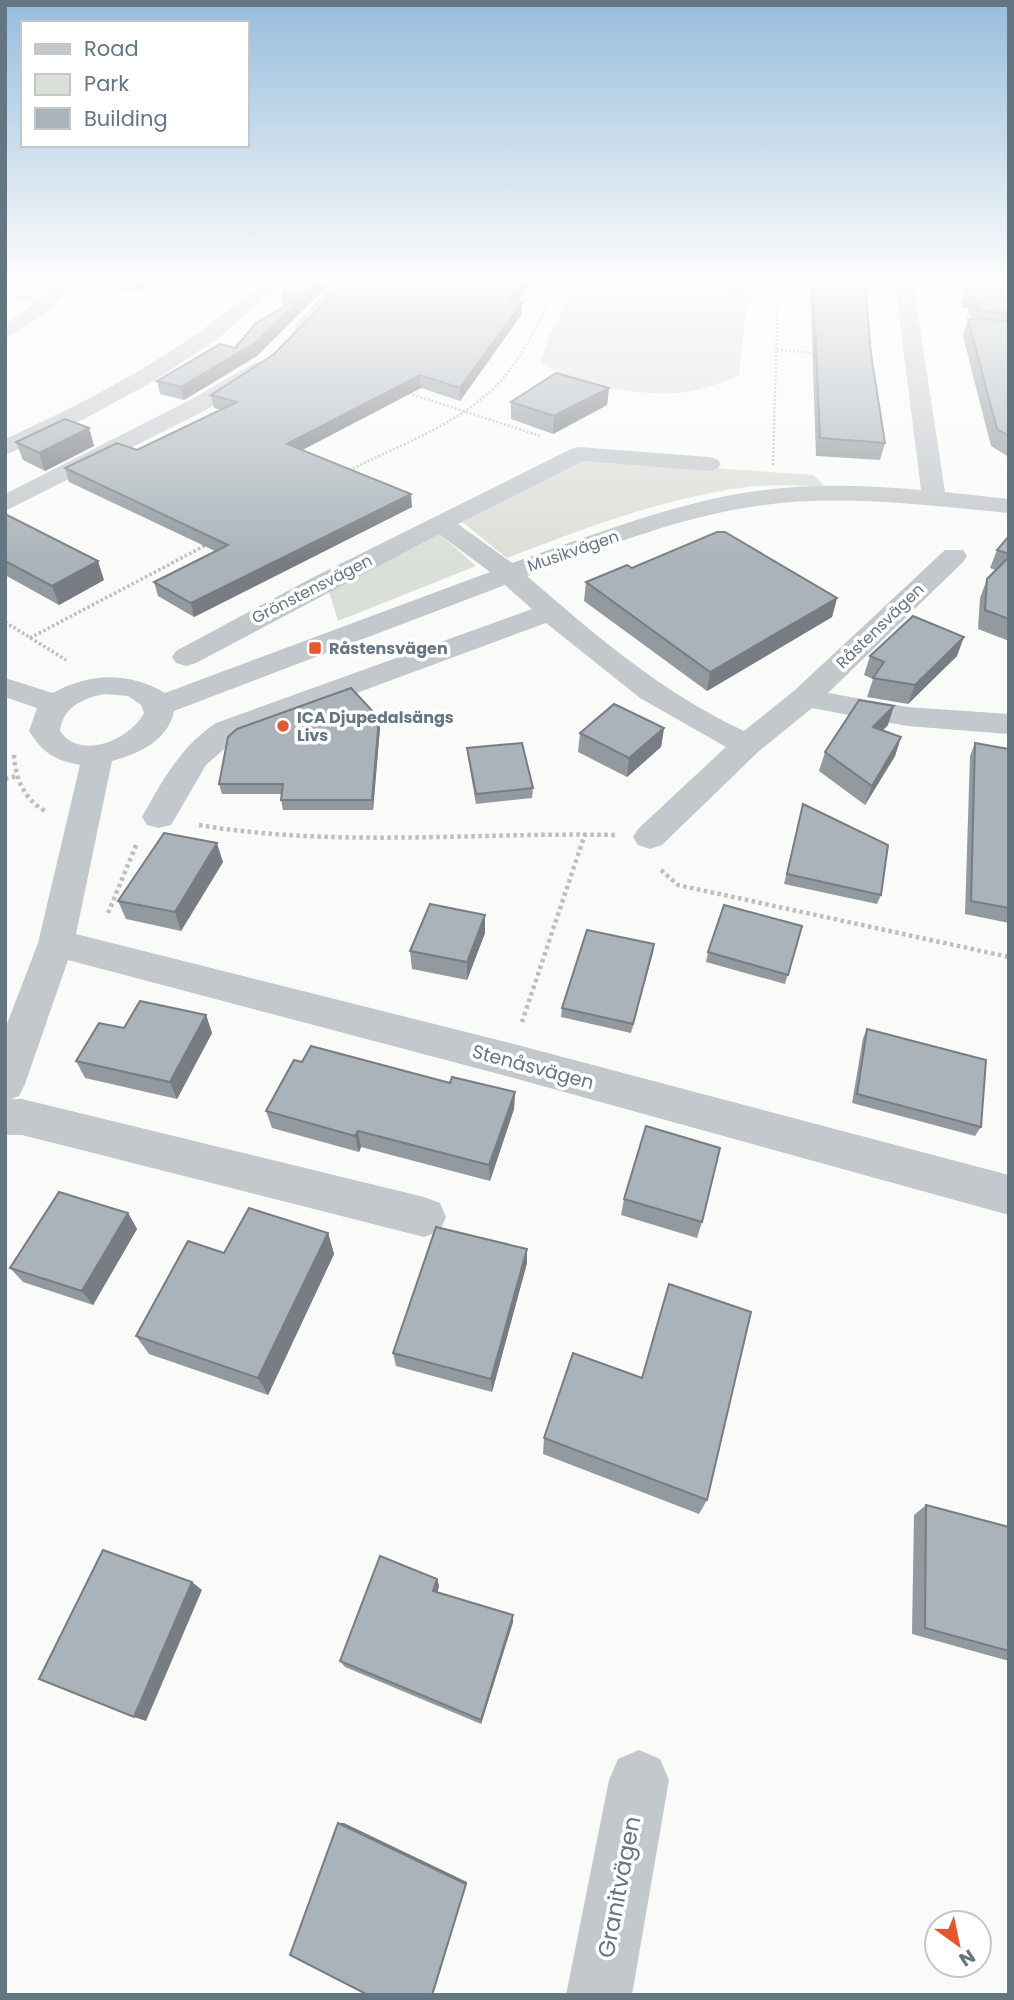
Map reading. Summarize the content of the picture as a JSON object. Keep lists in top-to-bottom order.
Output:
{
  "streets": {
    "street": [
      "Musikvägen",
      "Grönstensvägen",
      "Råstensvägen",
      "Stenåsvägen",
      "Granitvägen"
    ]
  },
  "places": {
    "transit": ["Råstensvägen"],
    "other": ["ICA Djupedalsängs Livs"]
  },
  "legend": ["Road", "Park", "Building"],
  "north": "bottom right"
}
